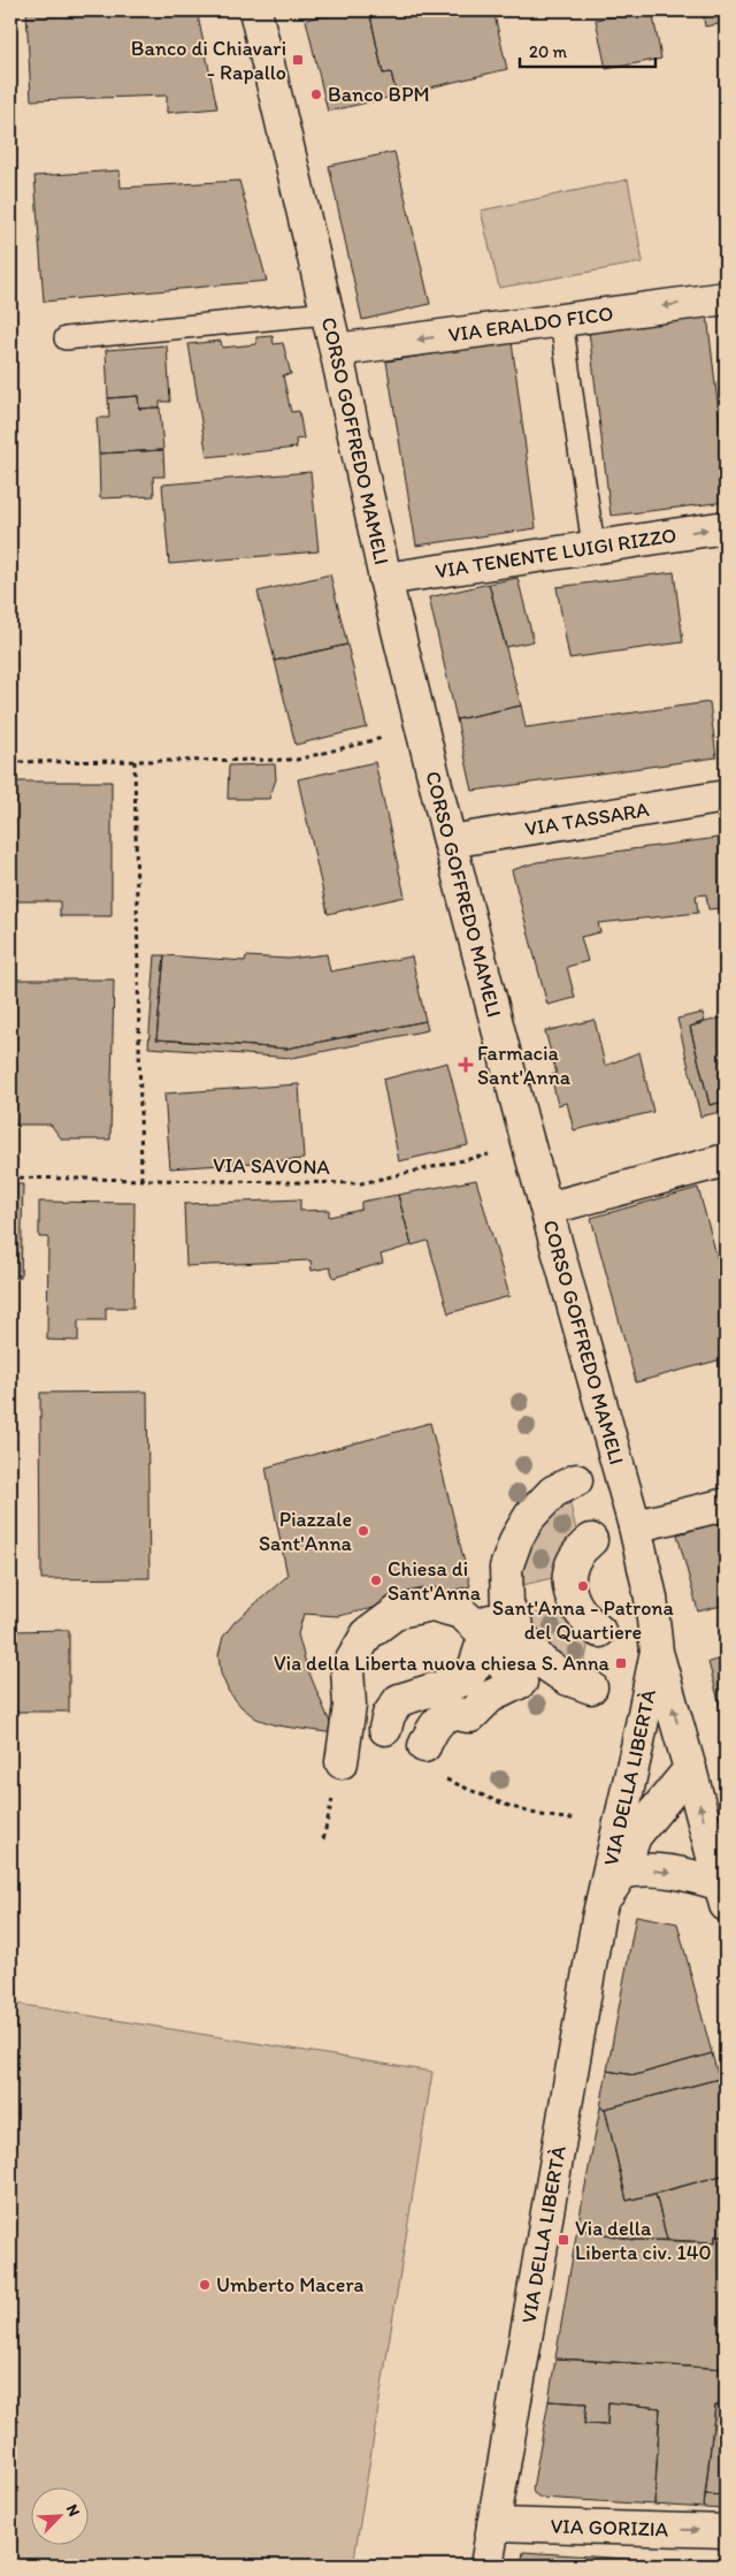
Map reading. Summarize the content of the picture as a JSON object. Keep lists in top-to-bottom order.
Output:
{
  "streets": {
    "main road": [
      "VIA ERALDO FICO",
      "CORSO GOFFREDO MAMELI",
      "VIA TENENTE LUIGI RIZZO",
      "VIA TASSARA",
      "VIA DELLA LIBERTÀ",
      "VIA GORIZIA"
    ],
    "path": ["VIA SAVONA"]
  },
  "crossings": [
    ["VIA ERALDO FICO", "CORSO GOFFREDO MAMELI"],
    ["CORSO GOFFREDO MAMELI", "VIA TENENTE LUIGI RIZZO"],
    ["CORSO GOFFREDO MAMELI", "VIA TASSARA"],
    ["CORSO GOFFREDO MAMELI", "VIA SAVONA"],
    ["CORSO GOFFREDO MAMELI", "VIA DELLA LIBERTÀ"],
    ["VIA DELLA LIBERTÀ", "VIA GORIZIA"]
  ],
  "one_way": ["VIA ERALDO FICO", "VIA TENENTE LUIGI RIZZO", "VIA GORIZIA"],
  "places": {
    "transit": ["Banco di Chiavari - Rapallo", "Via della Liberta nuova chiesa S. Anna", "Via della Liberta civ. 140"],
    "other": [
      "Banco BPM",
      "Piazzale Sant'Anna",
      "Chiesa di Sant'Anna",
      "Sant'Anna - Patrona del Quartiere",
      "Umberto Macera"
    ],
    "health": ["Farmacia Sant'Anna"]
  },
  "scale_bar": "20 m",
  "north": "top right"
}
